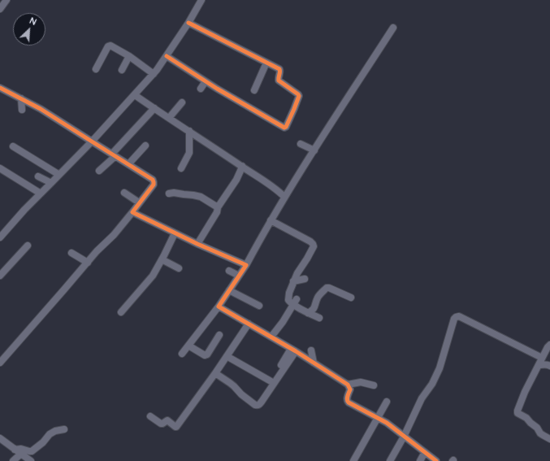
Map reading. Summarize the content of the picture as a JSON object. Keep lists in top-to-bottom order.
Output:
{
  "north": "top right"
}
